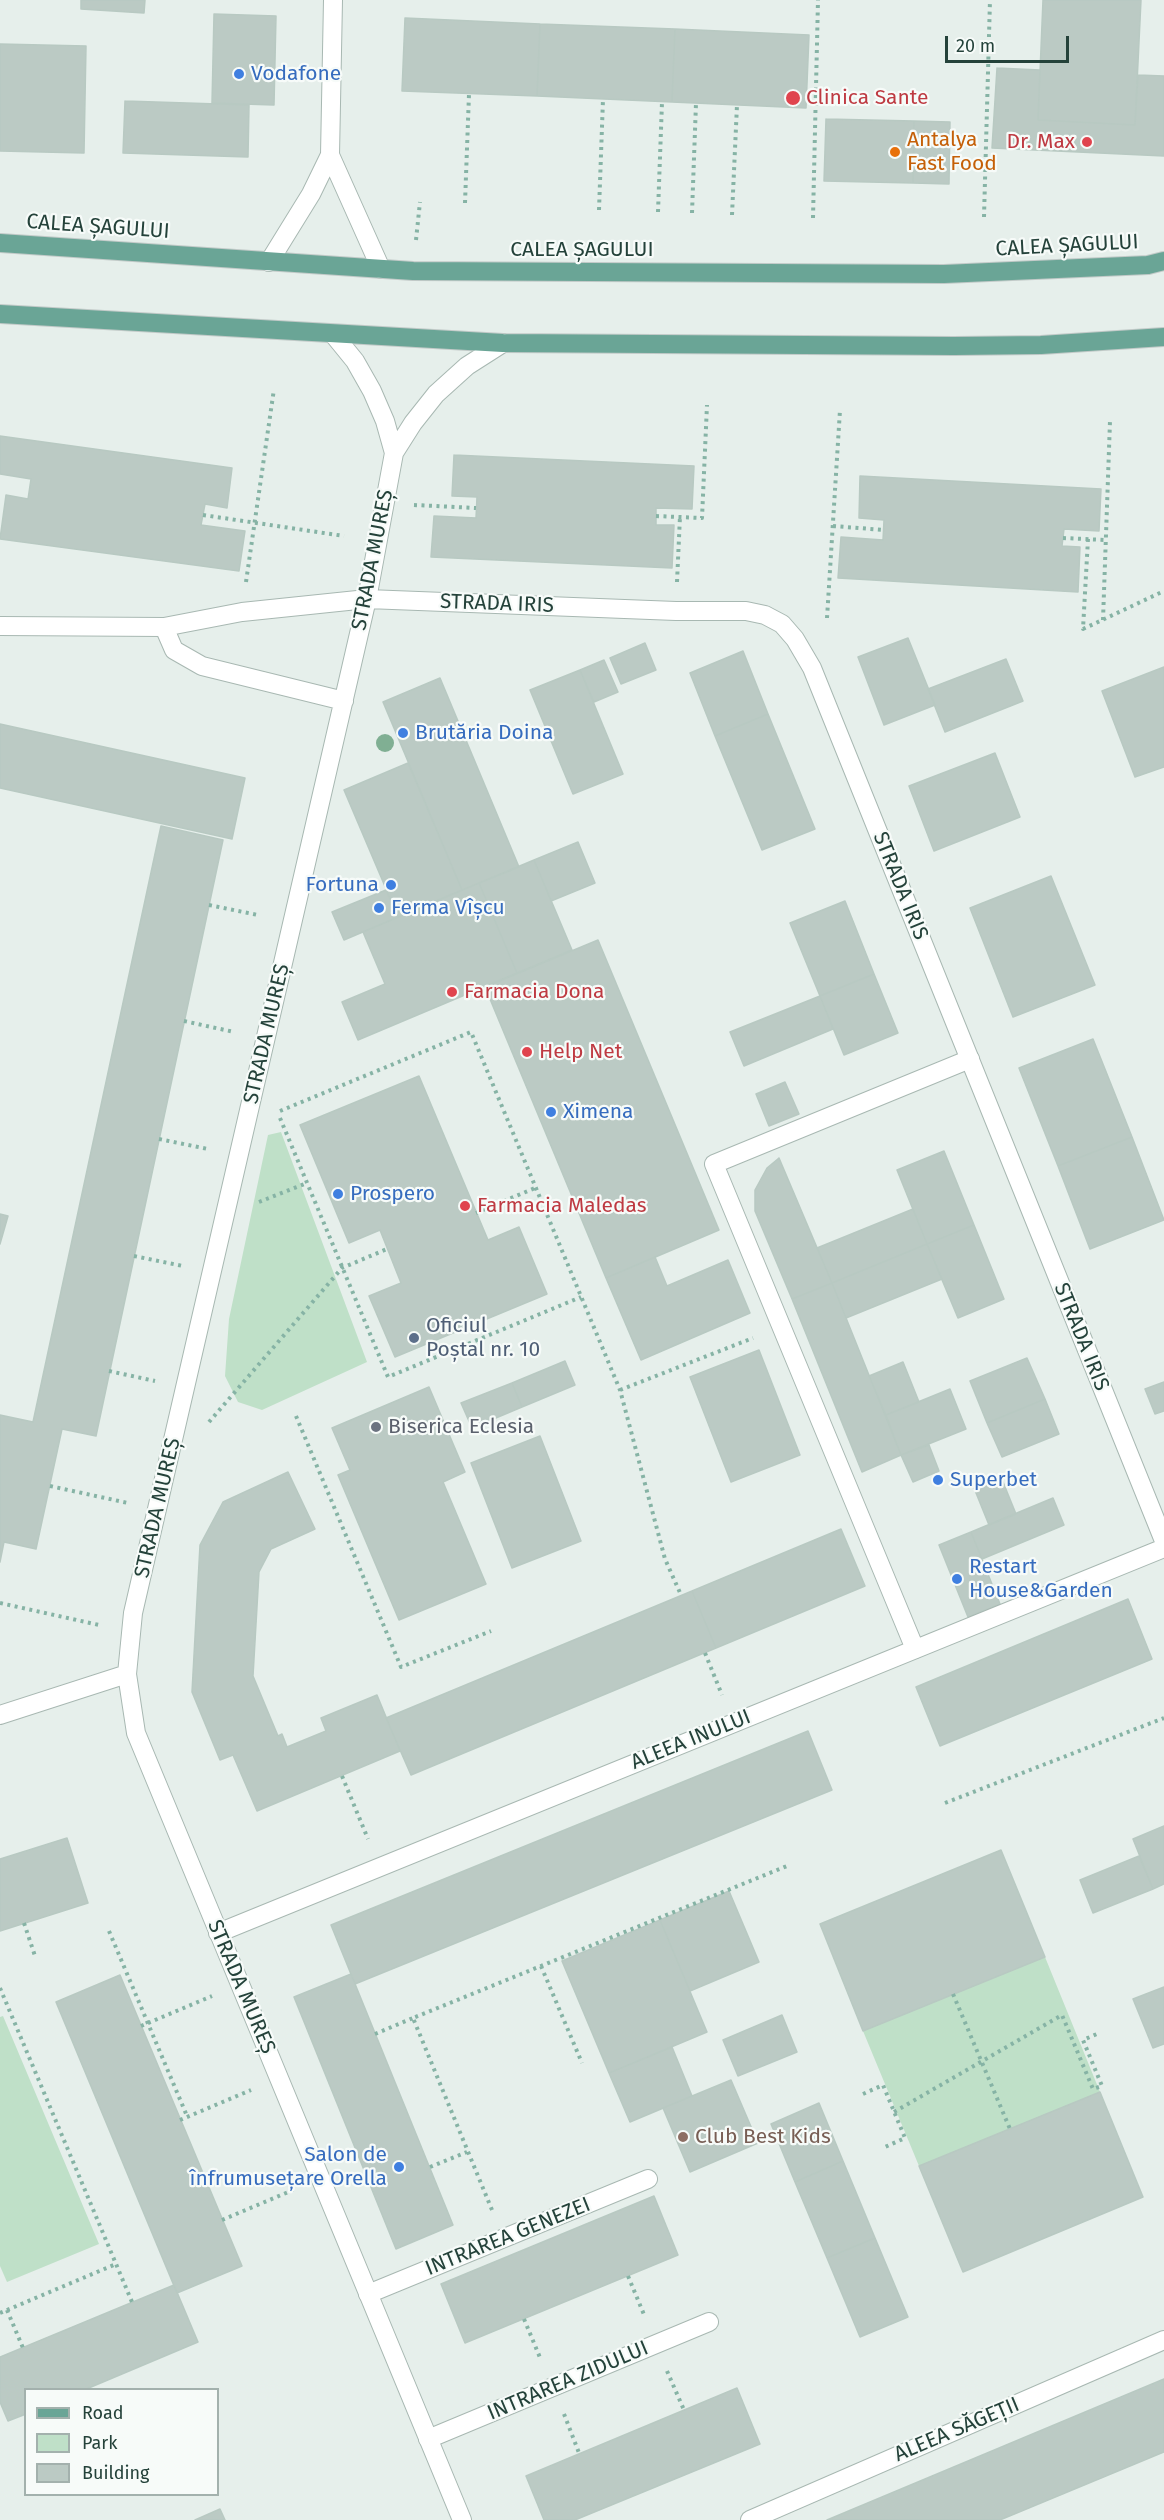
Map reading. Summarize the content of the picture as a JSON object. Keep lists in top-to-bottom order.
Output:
{
  "streets": {
    "main road": ["CALEA ȘAGULUI"],
    "street": [
      "STRADA MUREȘ",
      "STRADA IRIS",
      "ALEEA INULUI",
      "INTRAREA GENEZEI",
      "INTRAREA ZIDULUI",
      "ALEEA SĂGEȚII"
    ]
  },
  "crossings": [
    ["STRADA MUREȘ", "STRADA IRIS"],
    ["STRADA MUREȘ", "ALEEA INULUI"],
    ["STRADA MUREȘ", "INTRAREA GENEZEI"],
    ["STRADA MUREȘ", "INTRAREA ZIDULUI"]
  ],
  "places": [
    "Vodafone",
    "Clinica Sante",
    "Dr. Max",
    "Antalya Fast Food",
    "Brutăria Doina",
    "Fortuna",
    "Ferma Vîșcu",
    "Farmacia Dona",
    "Help Net",
    "Ximena",
    "Prospero",
    "Farmacia Maledas",
    "Oficiul Poștal nr. 10",
    "Biserica Eclesia",
    "Superbet",
    "Restart House&Garden",
    "Club Best Kids",
    "Salon de înfrumusețare Orella"
  ],
  "legend": ["Road", "Park", "Building"],
  "scale_bar": "20 m"
}
